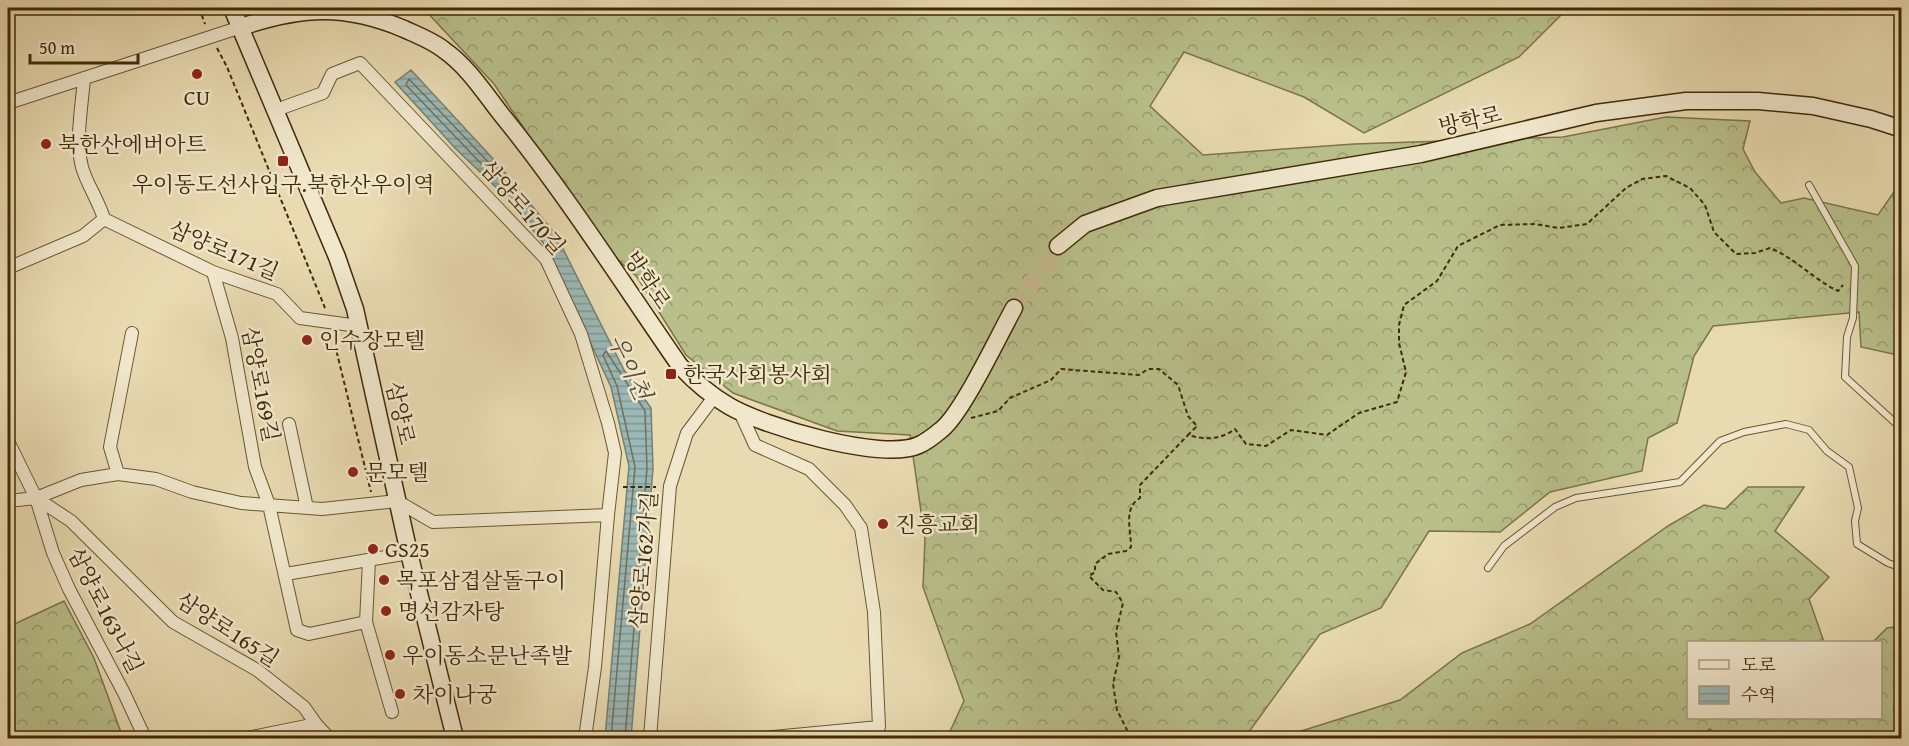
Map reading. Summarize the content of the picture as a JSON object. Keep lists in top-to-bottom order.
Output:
{
  "streets": {
    "main road": ["방학로", "삼양로"],
    "street": [
      "삼양로170길",
      "삼양로171길",
      "삼양로169길",
      "삼양로162가길",
      "삼양로163나길",
      "삼양로165길"
    ]
  },
  "crossings": [
    ["방학로", "삼양로"],
    ["방학로", "삼양로162가길"],
    ["삼양로170길", "삼양로"],
    ["삼양로171길", "삼양로169길"],
    ["삼양로171길", "삼양로"],
    ["삼양로163나길", "삼양로165길"]
  ],
  "water": ["우이천"],
  "places": {
    "other": [
      "CU",
      "북한산에버아트",
      "인수장모텔",
      "문모텔",
      "진흥교회",
      "GS25",
      "목포삼겹살돌구이",
      "명선감자탕",
      "우이동소문난족발",
      "차이나궁"
    ],
    "transit": ["우이동도선사입구.북한산우이역", "한국사회봉사회"]
  },
  "legend": ["도로", "수역"],
  "scale_bar": "50 m"
}
